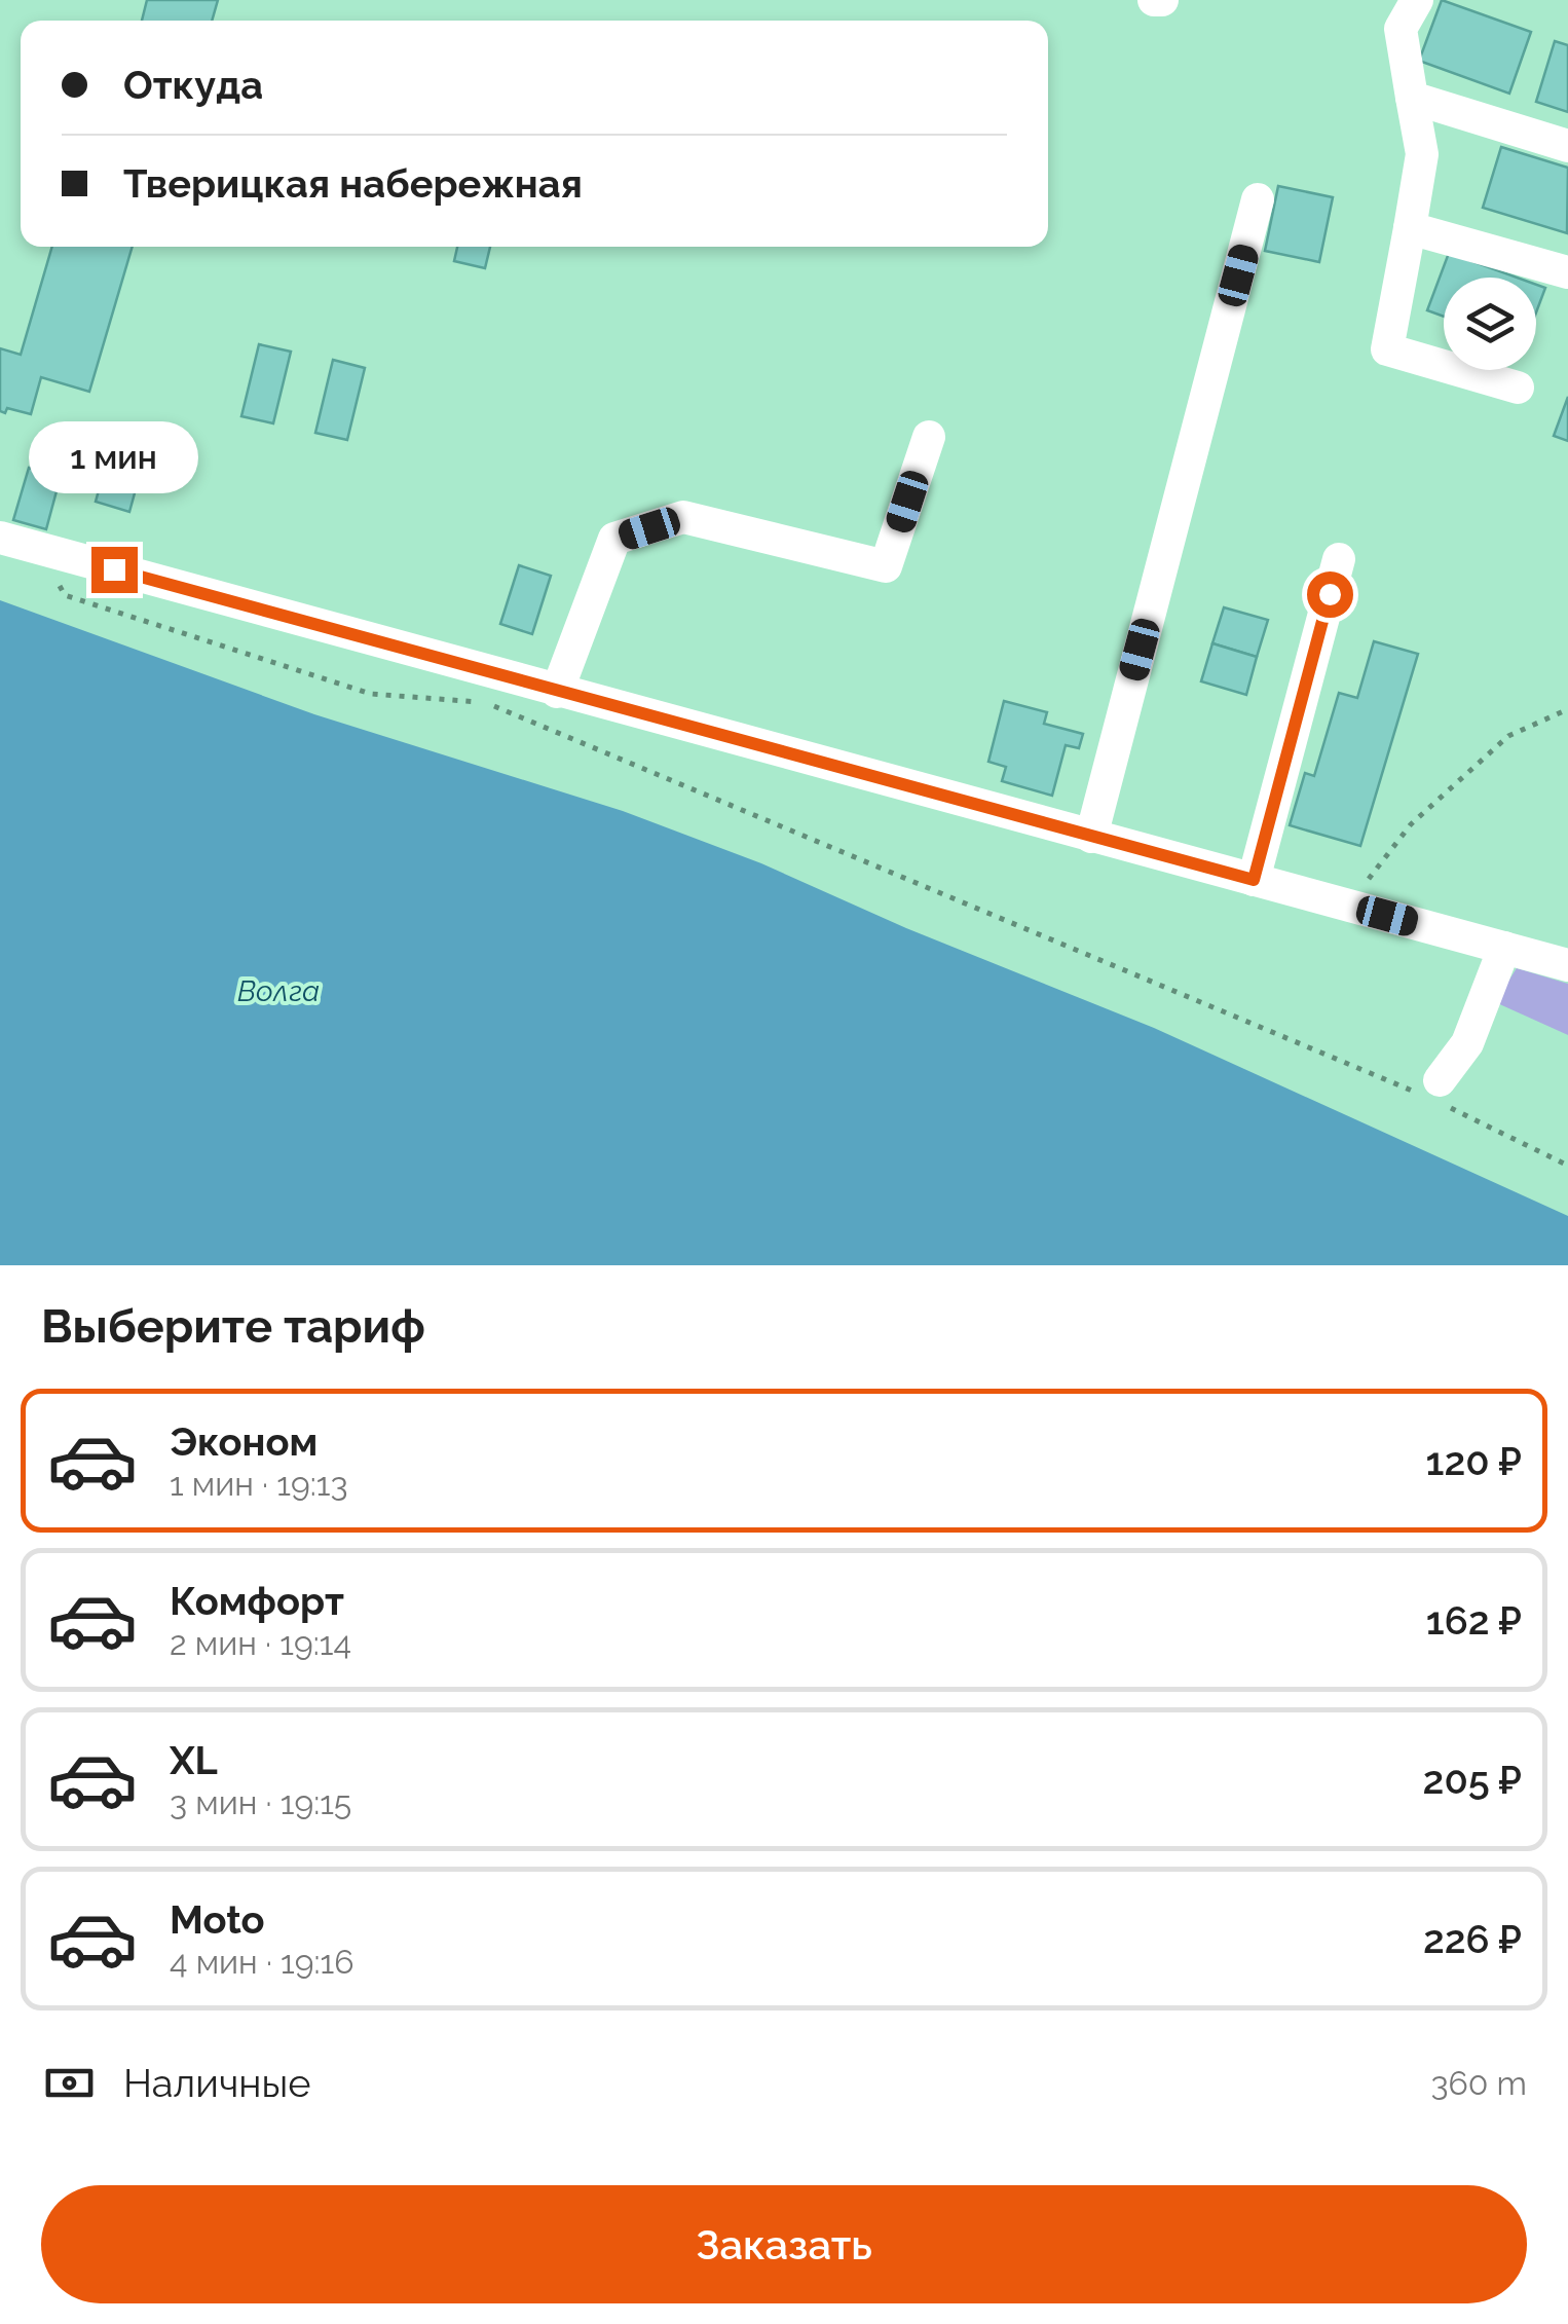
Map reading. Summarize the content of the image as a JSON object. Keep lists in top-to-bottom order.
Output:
{
  "water": ["Волга"],
  "page": {
    "banner": ["Откуда", "Тверицкая набережная"],
    "bubble": "1 мин",
    "heading": "Выберите тариф",
    "list": [
      {
        "name": "Эконом",
        "note": "1 мин · 19:13",
        "value": "120 ₽"
      },
      {
        "name": "Комфорт",
        "note": "2 мин · 19:14",
        "value": "162 ₽"
      },
      {
        "name": "XL",
        "note": "3 мин · 19:15",
        "value": "205 ₽"
      },
      {
        "name": "Moto",
        "note": "4 мин · 19:16",
        "value": "226 ₽"
      }
    ],
    "pay": ["Наличные", "360 m"],
    "buttons": "Заказать"
  }
}
